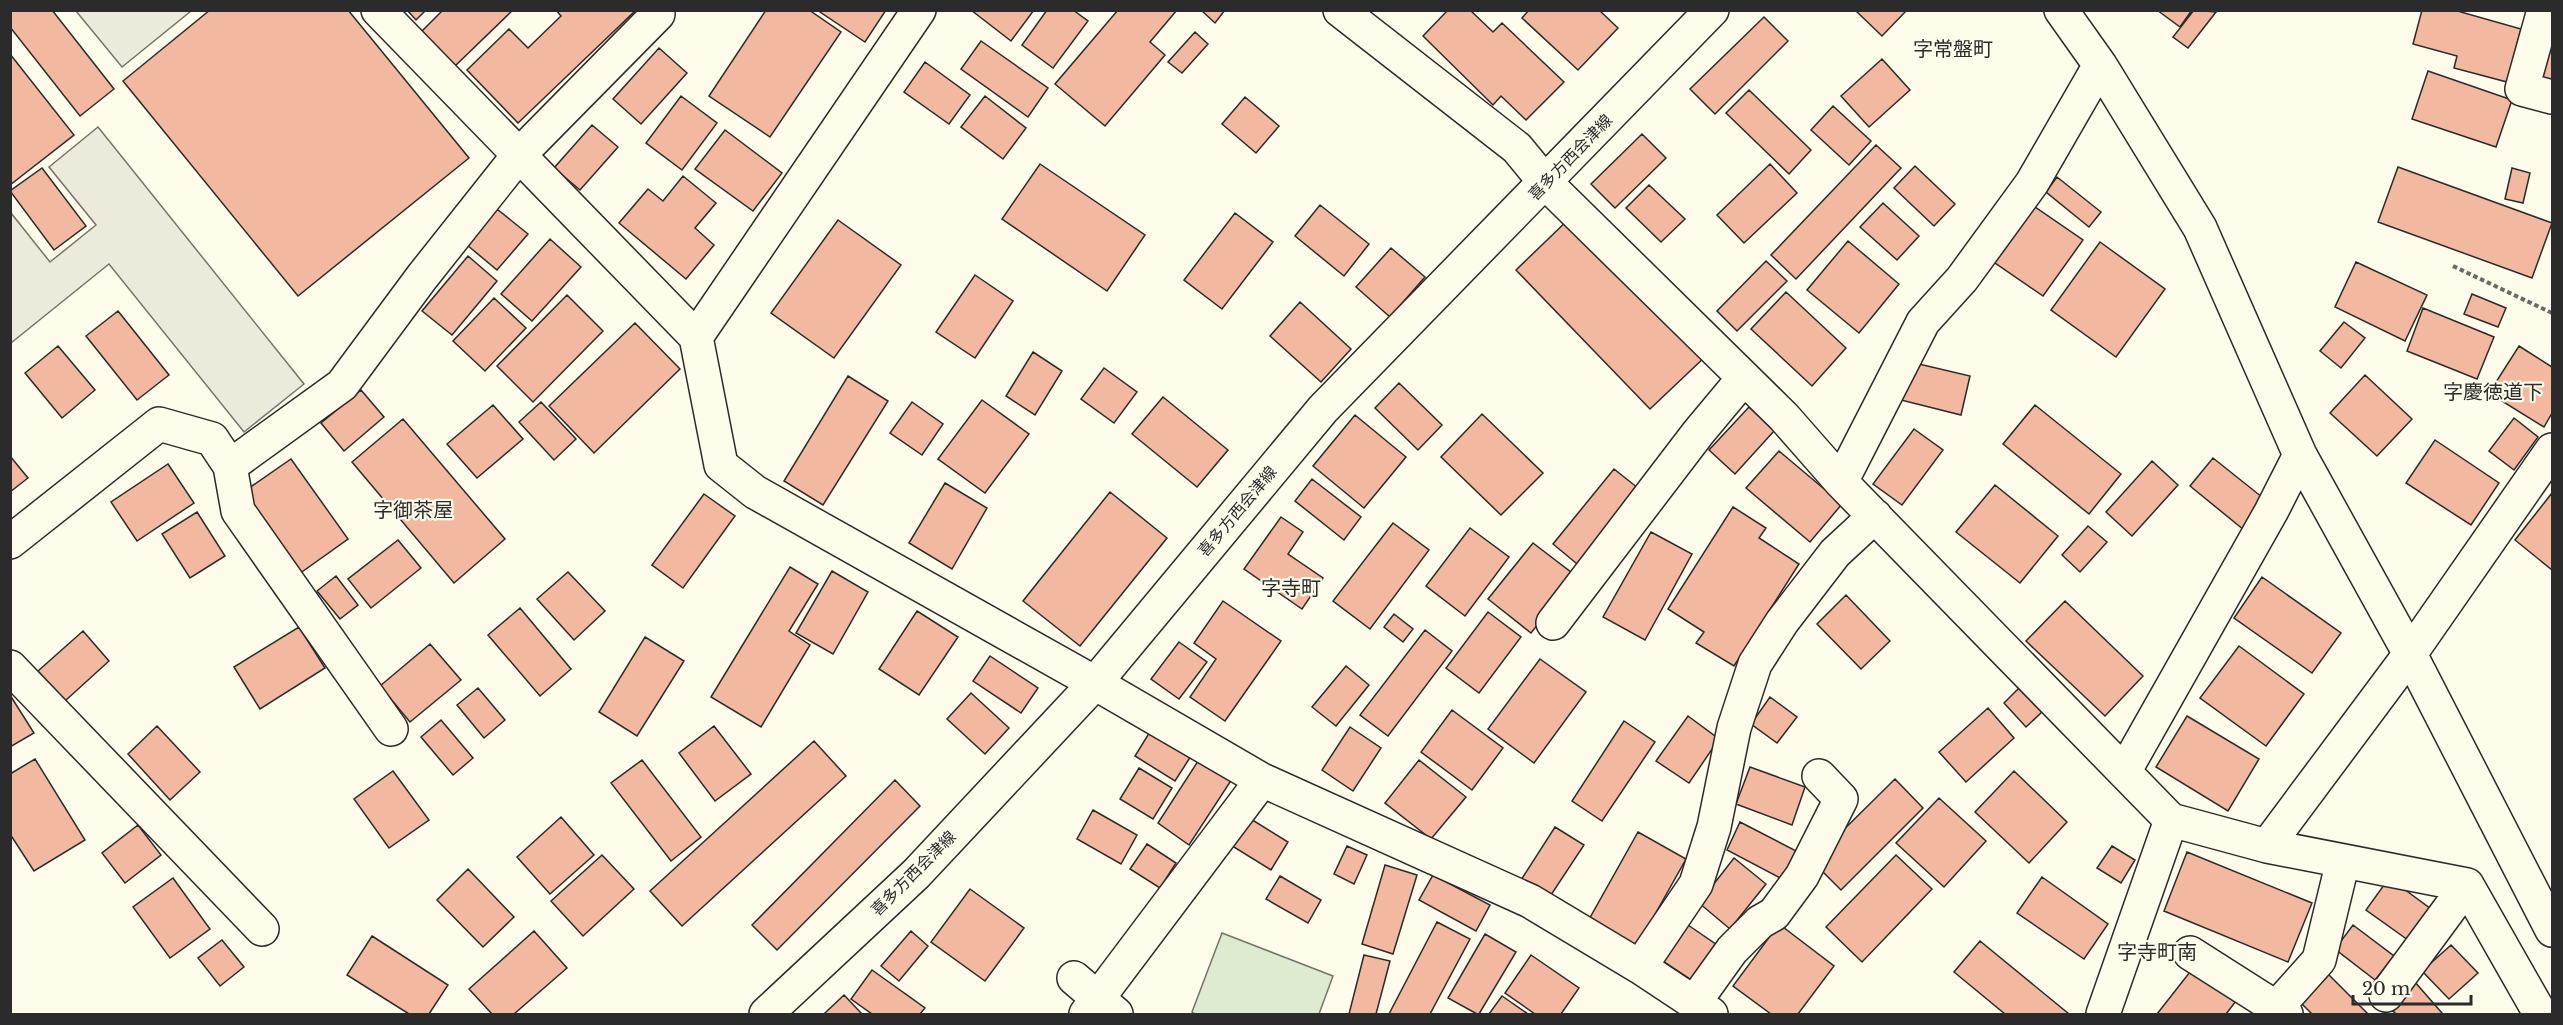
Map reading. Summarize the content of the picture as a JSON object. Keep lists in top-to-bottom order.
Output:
{
  "streets": {
    "street": ["喜多方西会津線"]
  },
  "districts": [
    "字常盤町",
    "字慶徳道下",
    "字御茶屋",
    "字寺町",
    "字寺町南"
  ],
  "scale_bar": "20 m"
}
